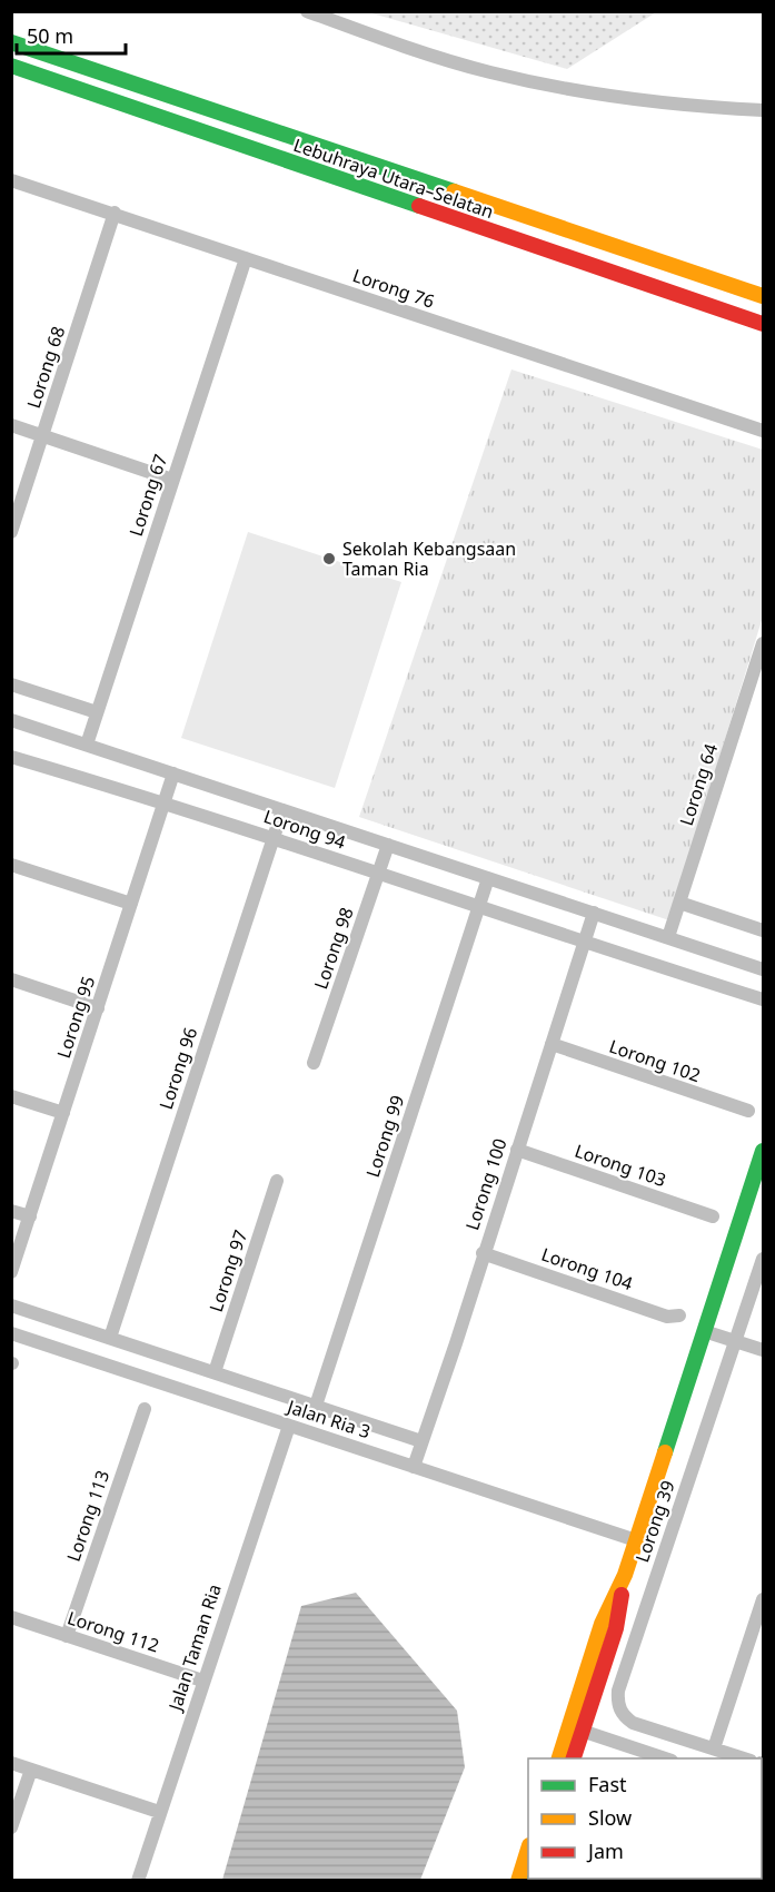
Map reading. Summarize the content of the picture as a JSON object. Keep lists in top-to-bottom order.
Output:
{
  "streets": {
    "main road": ["Lebuhraya Utara–Selatan"],
    "street": [
      "Lorong 76",
      "Lorong 68",
      "Lorong 67",
      "Lorong 64",
      "Lorong 94",
      "Lorong 98",
      "Lorong 95",
      "Lorong 102",
      "Lorong 96",
      "Lorong 99",
      "Lorong 103",
      "Lorong 100",
      "Lorong 104",
      "Lorong 97",
      "Jalan Ria 3",
      "Lorong 113",
      "Lorong 39",
      "Lorong 112",
      "Jalan Taman Ria"
    ]
  },
  "crossings": [
    ["Lorong 76", "Lorong 68"],
    ["Lorong 76", "Lorong 67"],
    ["Lorong 94", "Lorong 98"],
    ["Lorong 94", "Lorong 95"],
    ["Lorong 94", "Lorong 96"],
    ["Lorong 94", "Lorong 99"],
    ["Lorong 94", "Lorong 100"],
    ["Lorong 102", "Lorong 100"],
    ["Lorong 103", "Lorong 100"],
    ["Lorong 100", "Lorong 104"],
    ["Lorong 100", "Jalan Ria 3"],
    ["Jalan Ria 3", "Jalan Taman Ria"],
    ["Lorong 113", "Lorong 112"],
    ["Lorong 112", "Jalan Taman Ria"]
  ],
  "places": ["Sekolah Kebangsaan Taman Ria"],
  "legend": ["Fast", "Slow", "Jam"],
  "scale_bar": "50 m"
}
